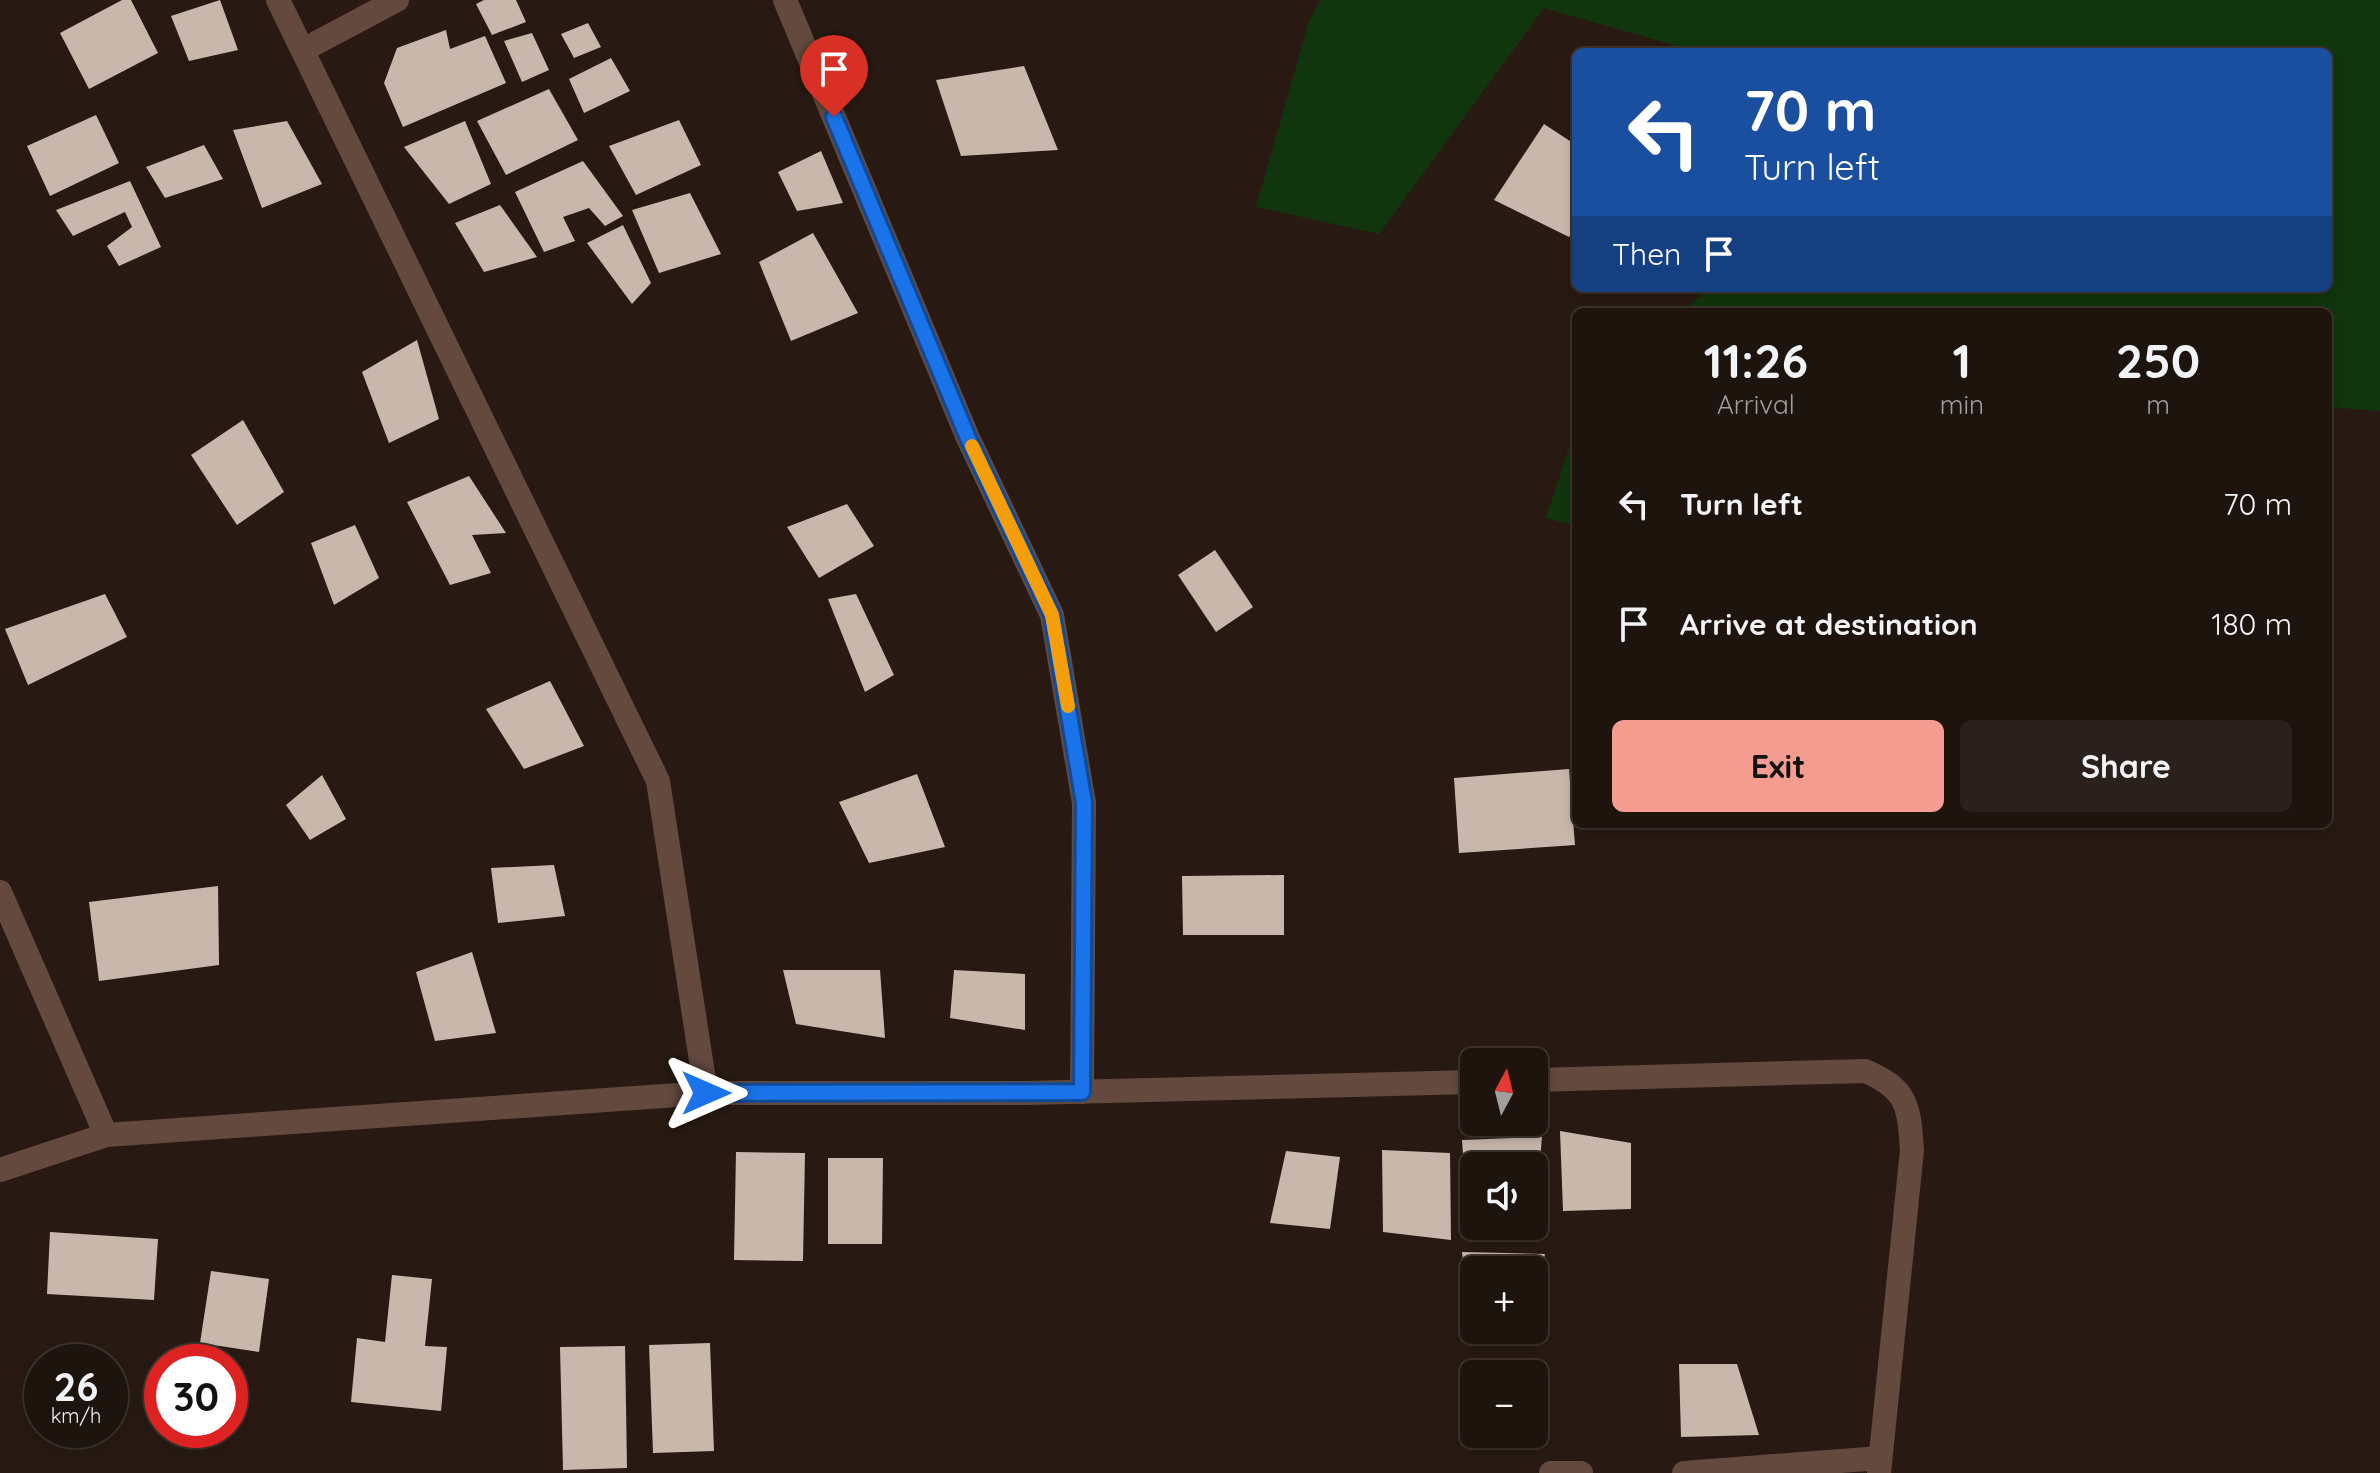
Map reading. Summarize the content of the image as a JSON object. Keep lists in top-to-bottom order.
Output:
{
  "north": "top",
  "page": {
    "turn": ["70 m", "Turn left"],
    "then": "Then",
    "eta": [
      "11:26",
      "Arrival",
      "1",
      "min",
      "250",
      "m"
    ],
    "list": [
      {
        "name": "Turn left",
        "value": "70 m"
      },
      {
        "name": "Arrive at destination",
        "value": "180 m"
      }
    ],
    "buttons": ["Exit", "Share"],
    "map_buttons": ["+", "−"],
    "speed": "26 km/h",
    "limit": "30"
  }
}
